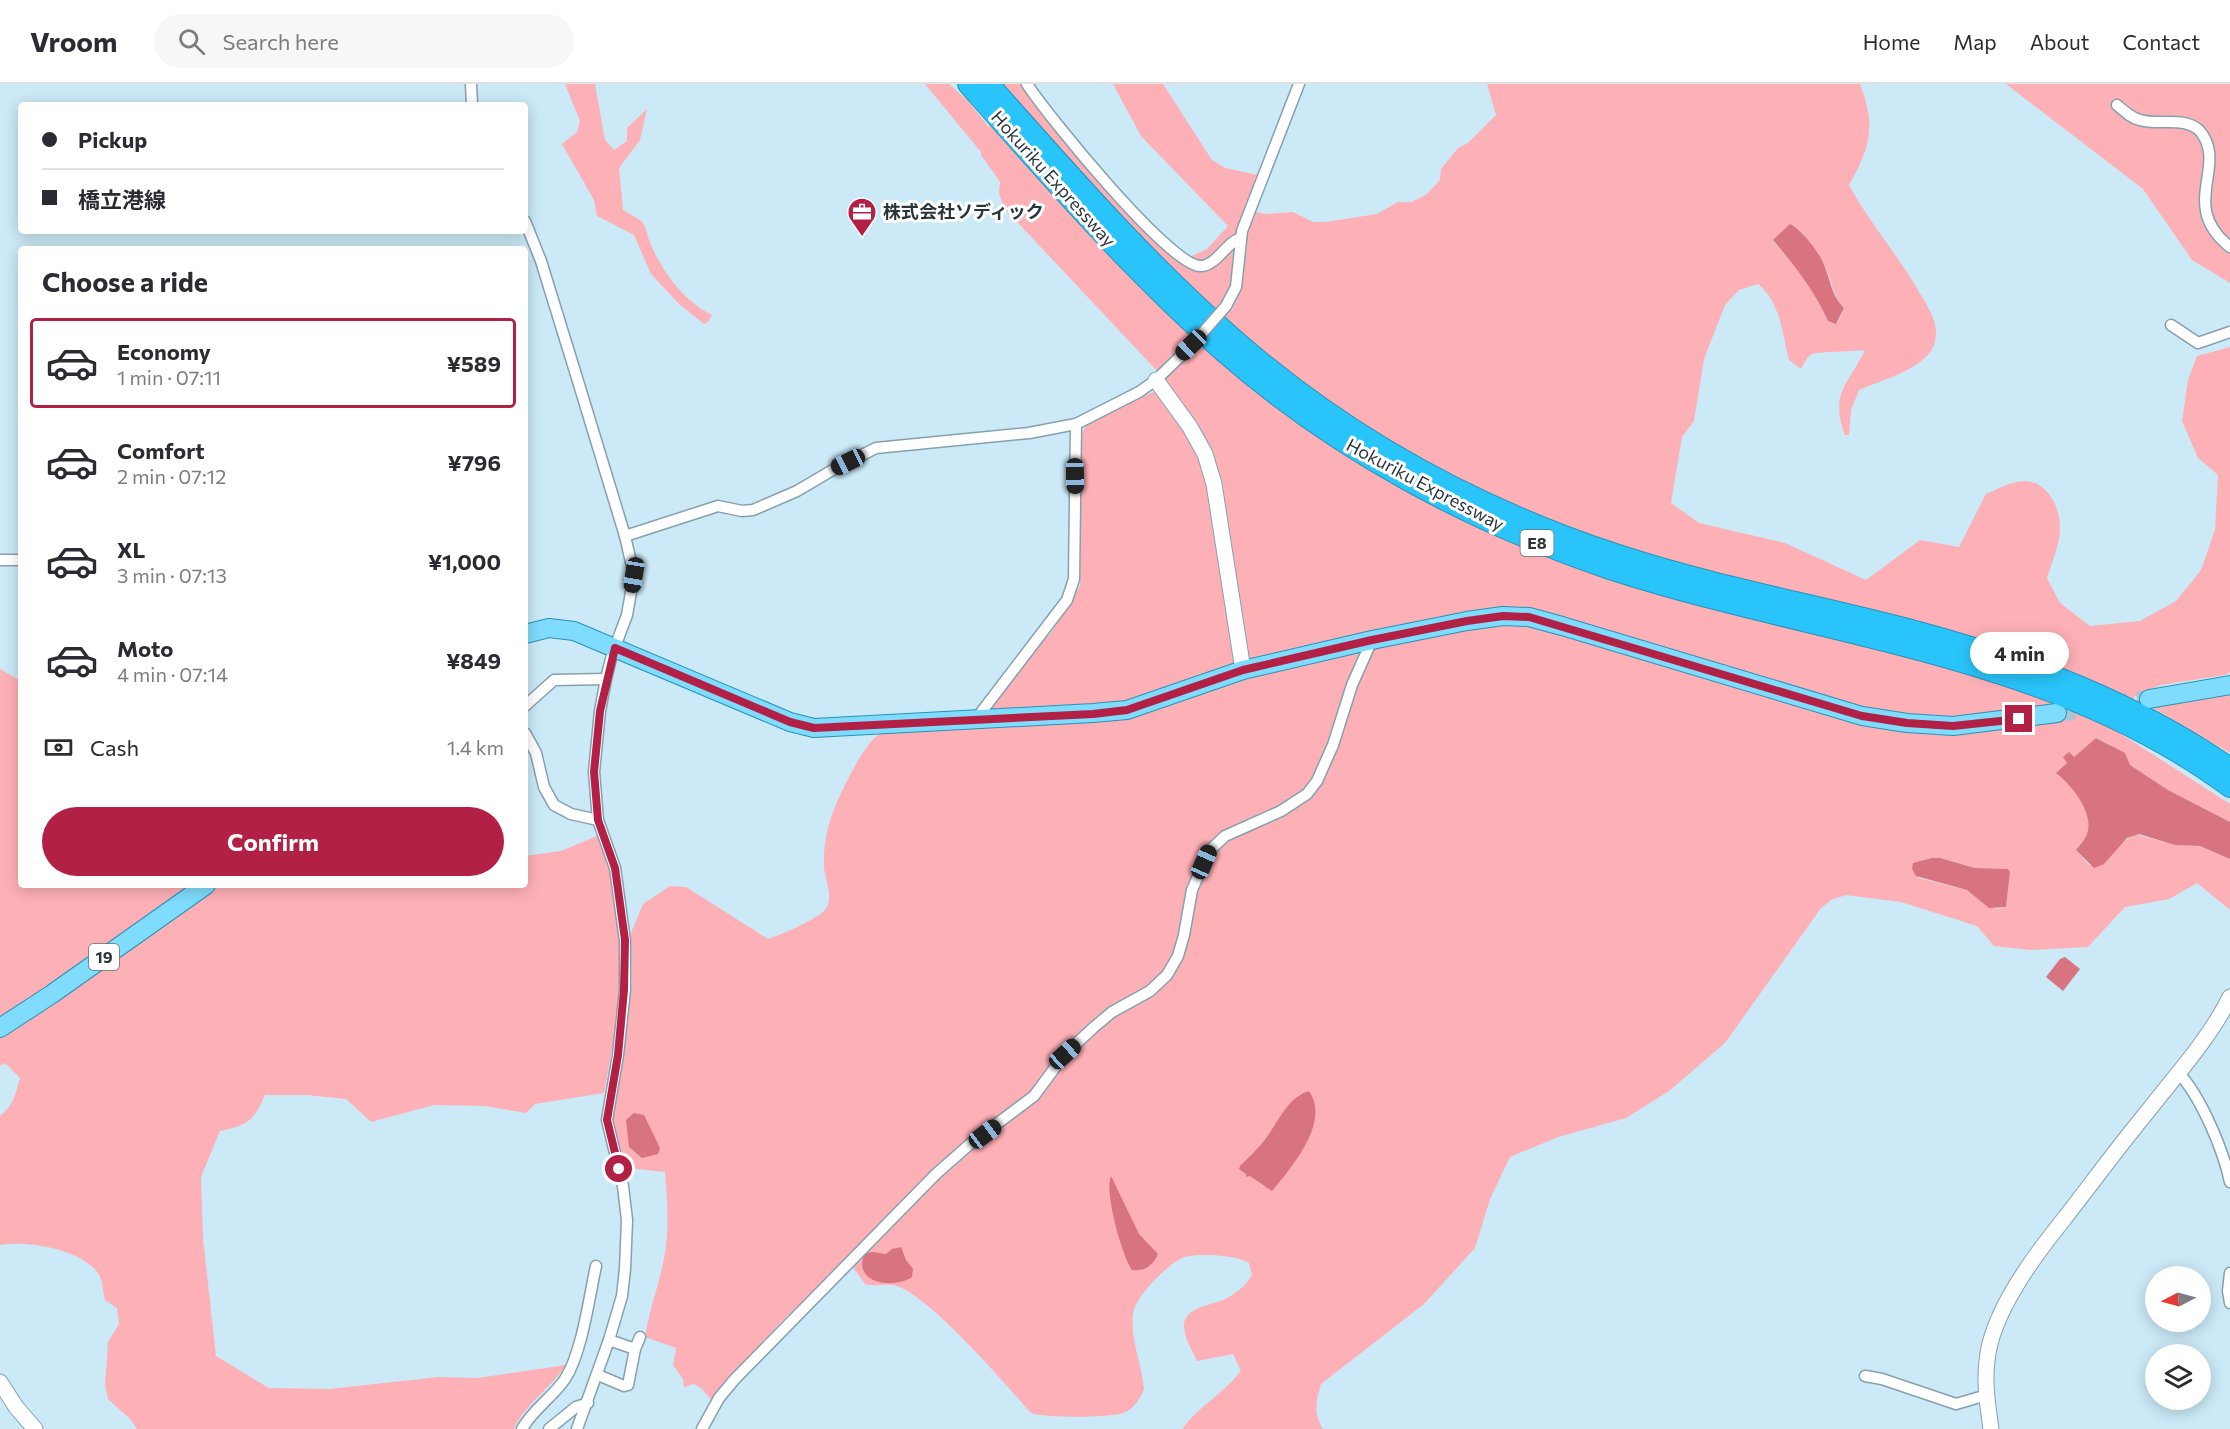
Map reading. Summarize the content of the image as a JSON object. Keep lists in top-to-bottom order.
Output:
{
  "streets": {
    "highway": ["Hokuriku Expressway", "E8"],
    "main road": ["19"]
  },
  "places": {
    "office": ["株式会社ソディック"]
  },
  "north": "left",
  "page": {
    "header": "Vroom",
    "search": "Search here",
    "nav": [
      "Home",
      "Map",
      "About",
      "Contact"
    ],
    "banner": ["Pickup", "橋立港線"],
    "heading": "Choose a ride",
    "list": [
      {
        "name": "Economy",
        "note": "1 min · 07:11",
        "value": "¥589"
      },
      {
        "name": "Comfort",
        "note": "2 min · 07:12",
        "value": "¥796"
      },
      {
        "name": "XL",
        "note": "3 min · 07:13",
        "value": "¥1,000"
      },
      {
        "name": "Moto",
        "note": "4 min · 07:14",
        "value": "¥849"
      }
    ],
    "bubble": "4 min",
    "pay": ["Cash", "1.4 km"],
    "buttons": "Confirm"
  }
}
